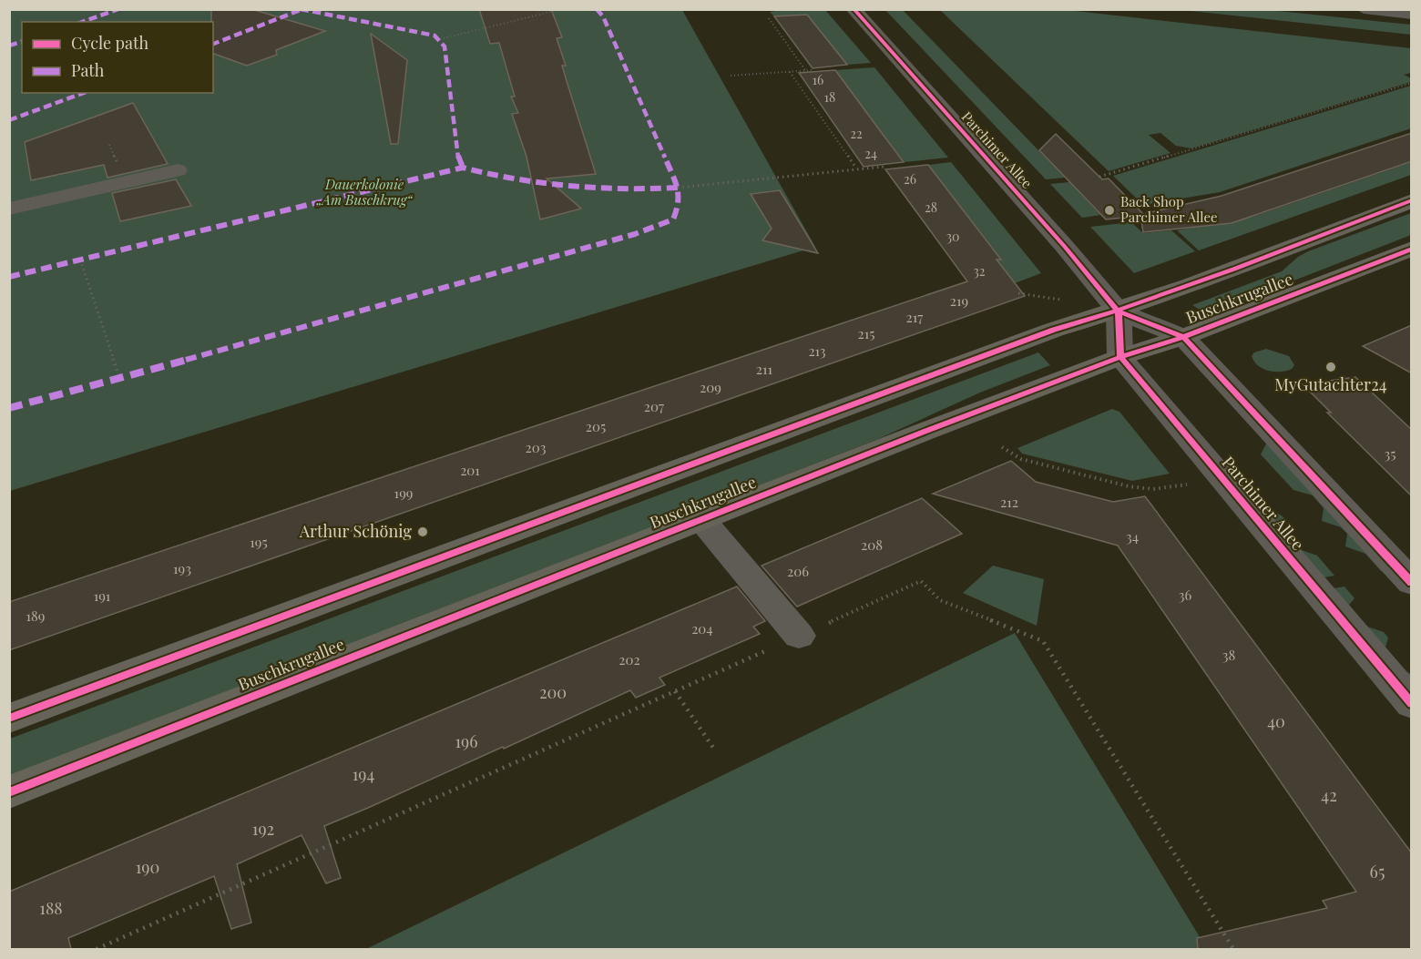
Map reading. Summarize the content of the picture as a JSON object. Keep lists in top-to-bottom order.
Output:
{
  "streets": {
    "main road": ["Buschkrugallee"],
    "street": ["Parchimer Allee"]
  },
  "crossings": [
    ["Parchimer Allee", "Buschkrugallee"]
  ],
  "parks": ["Dauerkolonie „Am Buschkrug“"],
  "places": ["Back Shop Parchimer Allee", "MyGutachter24", "Arthur Schönig"],
  "house_numbers": [
    "16",
    "18",
    "22",
    "24",
    "26",
    "28",
    "30",
    "32",
    "219",
    "217",
    "215",
    "213",
    "211",
    "209",
    "207",
    "205",
    "203",
    "35",
    "201",
    "199",
    "212",
    "34",
    "195",
    "208",
    "193",
    "206",
    "36",
    "191",
    "189",
    "204",
    "38",
    "202",
    "200",
    "40",
    "196",
    "194",
    "42",
    "192",
    "190",
    "65",
    "188"
  ],
  "legend": ["Cycle path", "Path"]
}
